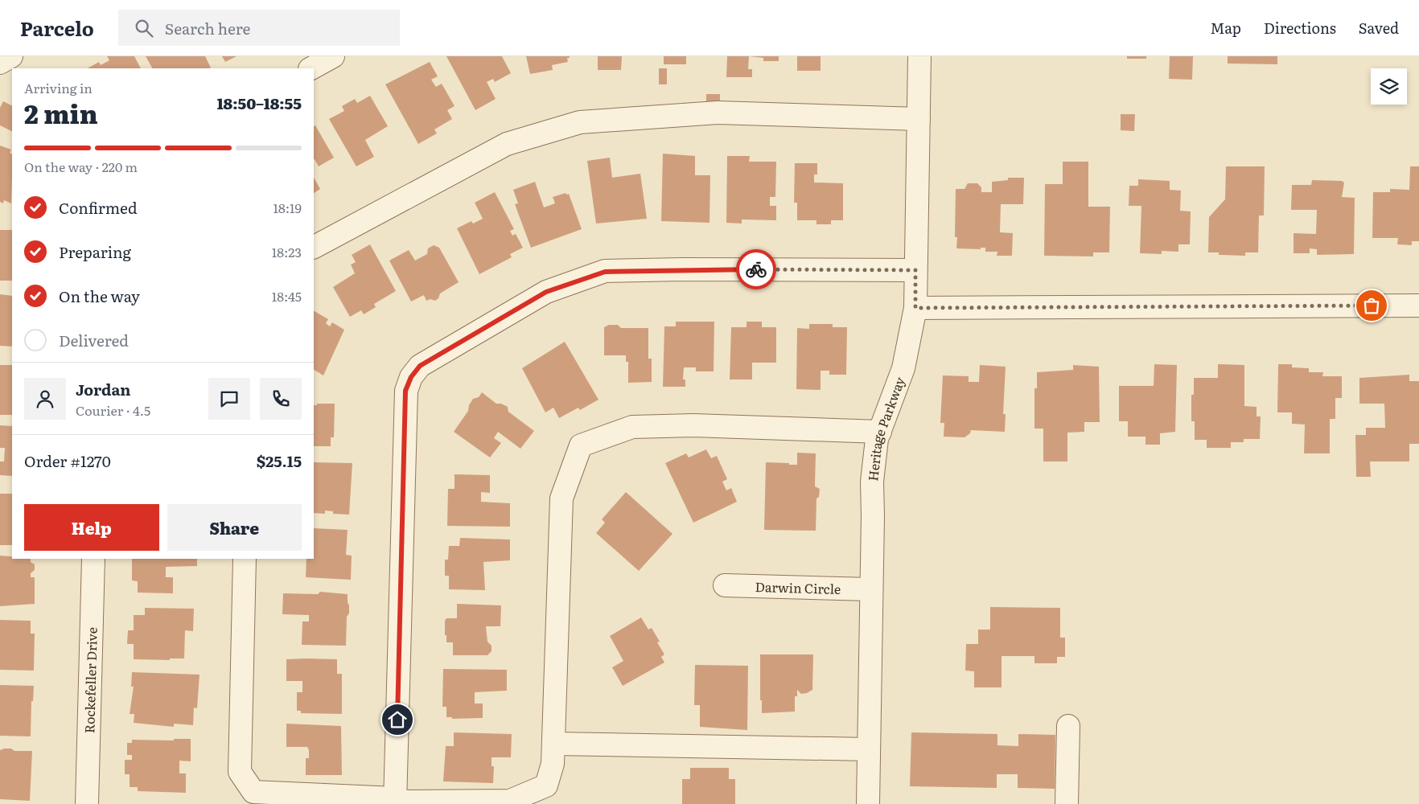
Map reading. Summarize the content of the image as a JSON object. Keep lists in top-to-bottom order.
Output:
{
  "streets": {
    "street": ["Heritage Parkway", "Darwin Circle", "Rockefeller Drive"]
  },
  "crossings": [
    ["Heritage Parkway", "Darwin Circle"]
  ],
  "page": {
    "header": "Parcelo",
    "search": "Search here",
    "nav": ["Map", "Directions", "Saved"],
    "heading": ["2 min", "Arriving in", "18:50–18:55"],
    "panel": [
      "Jordan",
      "Courier · 4.5",
      "Order #1270",
      "$25.15"
    ],
    "bar": "On the way · 220 m",
    "list": [
      ["Confirmed", "18:19"],
      ["Preparing", "18:23"],
      ["On the way", "18:45"],
      "Delivered"
    ],
    "buttons": ["Help", "Share"]
  }
}
